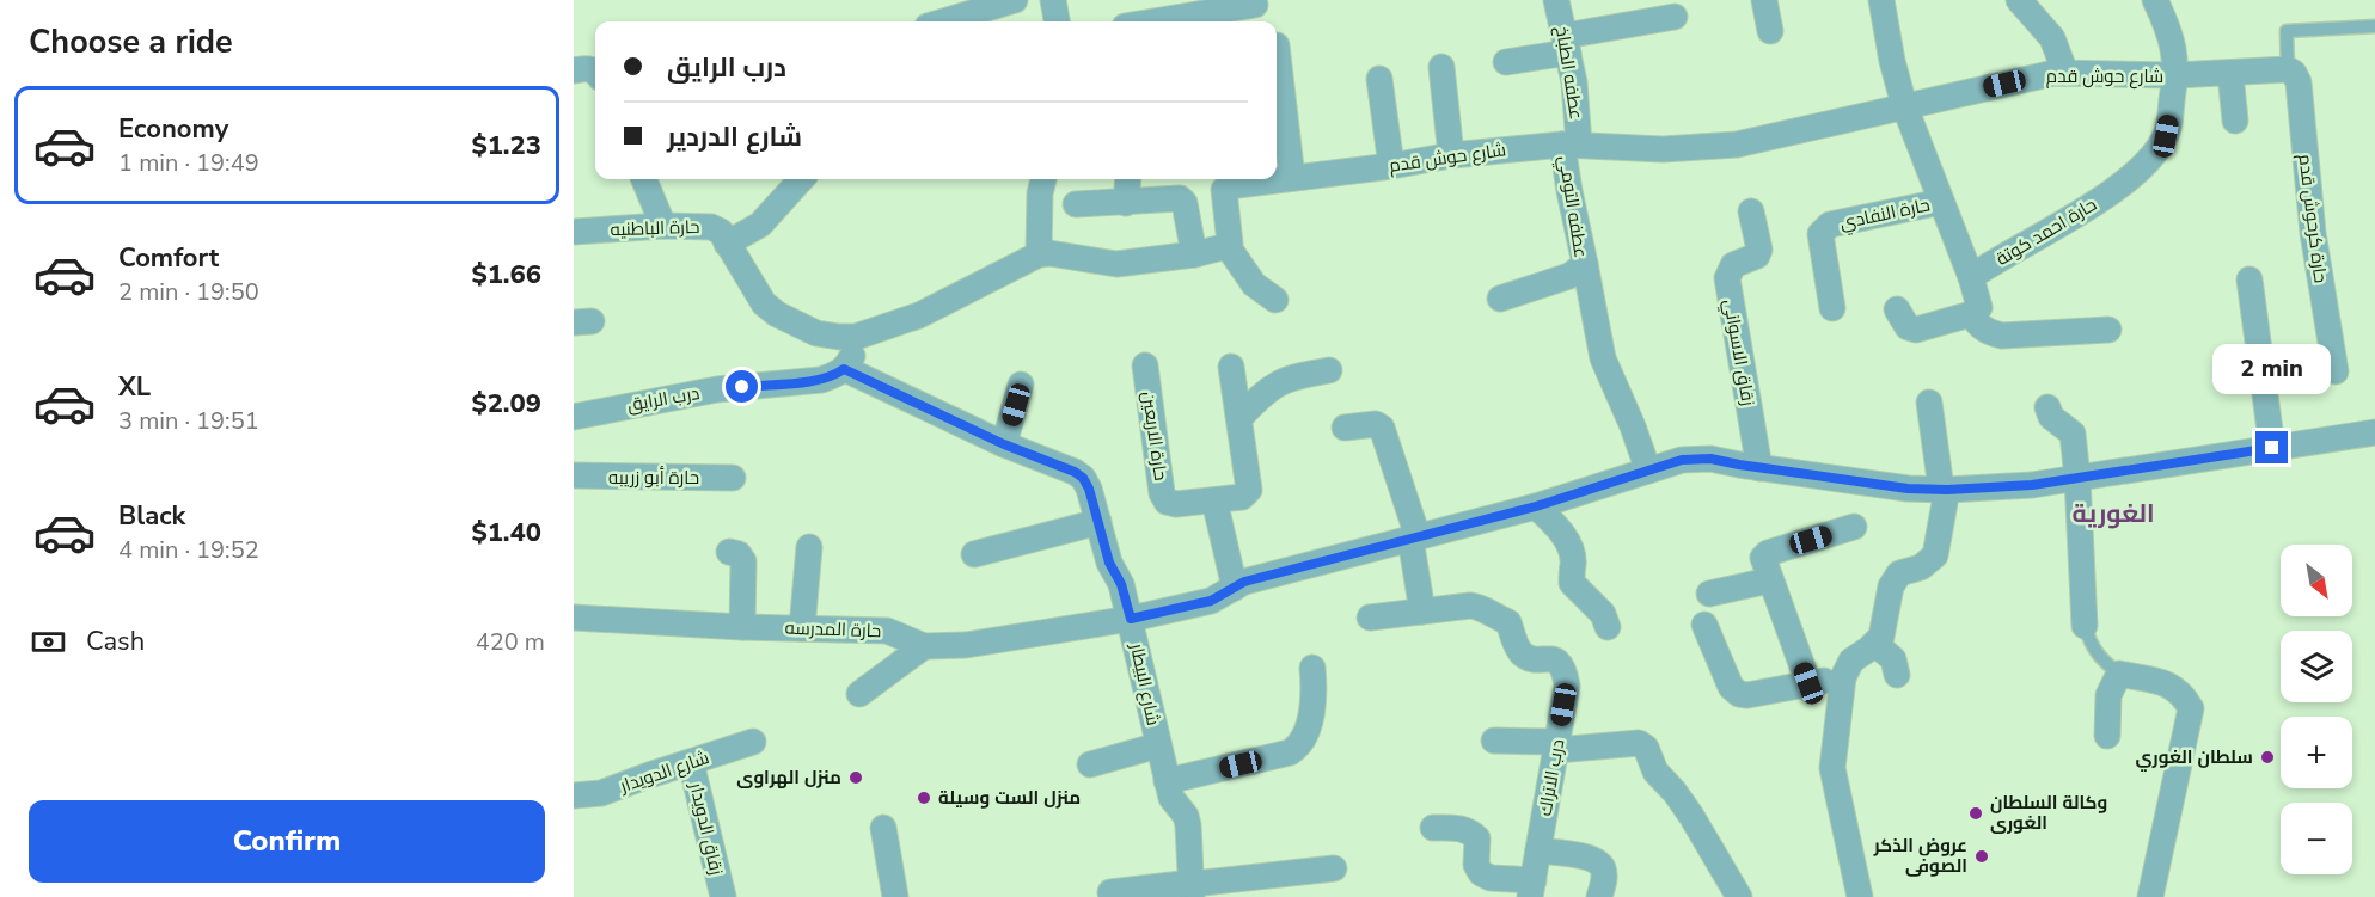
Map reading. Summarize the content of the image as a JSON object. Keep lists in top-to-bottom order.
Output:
{
  "streets": {
    "street": [
      "عطفه الطباخ",
      "شارع حوش قدم",
      "عطفه التومي",
      "حارة النفادي",
      "حارة كرحوش قدم",
      "حارة الباطنيه",
      "حارة احمد كوتة",
      "زقاق الاسواني",
      "درب الرايق",
      "حارة الاربعين",
      "حارة أبو زريبه",
      "حارة المدرسه",
      "شارع البيطار",
      "شارع الدويدار",
      "درب الاتراك",
      "زقاق الدويدار"
    ]
  },
  "crossings": [
    ["عطفه الطباخ", "شارع حوش قدم"],
    ["عطفه الطباخ", "عطفه التومي"],
    ["شارع حوش قدم", "عطفه التومي"],
    ["شارع حوش قدم", "حارة كرحوش قدم"],
    ["شارع حوش قدم", "حارة احمد كوتة"],
    ["زقاق الاسواني", "حارة المدرسه"],
    ["درب الرايق", "شارع البيطار"],
    ["حارة المدرسه", "شارع البيطار"],
    ["شارع الدويدار", "زقاق الدويدار"]
  ],
  "districts": ["الغورية"],
  "places": [
    "سلطان الغوري",
    "منزل الهراوى",
    "منزل الست وسيلة",
    "وكالة السلطان الغورى",
    "عروض الذكر الصوفى"
  ],
  "north": "bottom right",
  "page": {
    "heading": "Choose a ride",
    "banner": ["درب الرايق", "شارع الدردير"],
    "list": [
      {
        "name": "Economy",
        "note": "1 min · 19:49",
        "value": "$1.23"
      },
      {
        "name": "Comfort",
        "note": "2 min · 19:50",
        "value": "$1.66"
      },
      {
        "name": "XL",
        "note": "3 min · 19:51",
        "value": "$2.09"
      },
      {
        "name": "Black",
        "note": "4 min · 19:52",
        "value": "$1.40"
      }
    ],
    "bubble": "2 min",
    "map_buttons": ["+", "−"],
    "pay": ["Cash", "420 m"],
    "buttons": "Confirm"
  }
}
